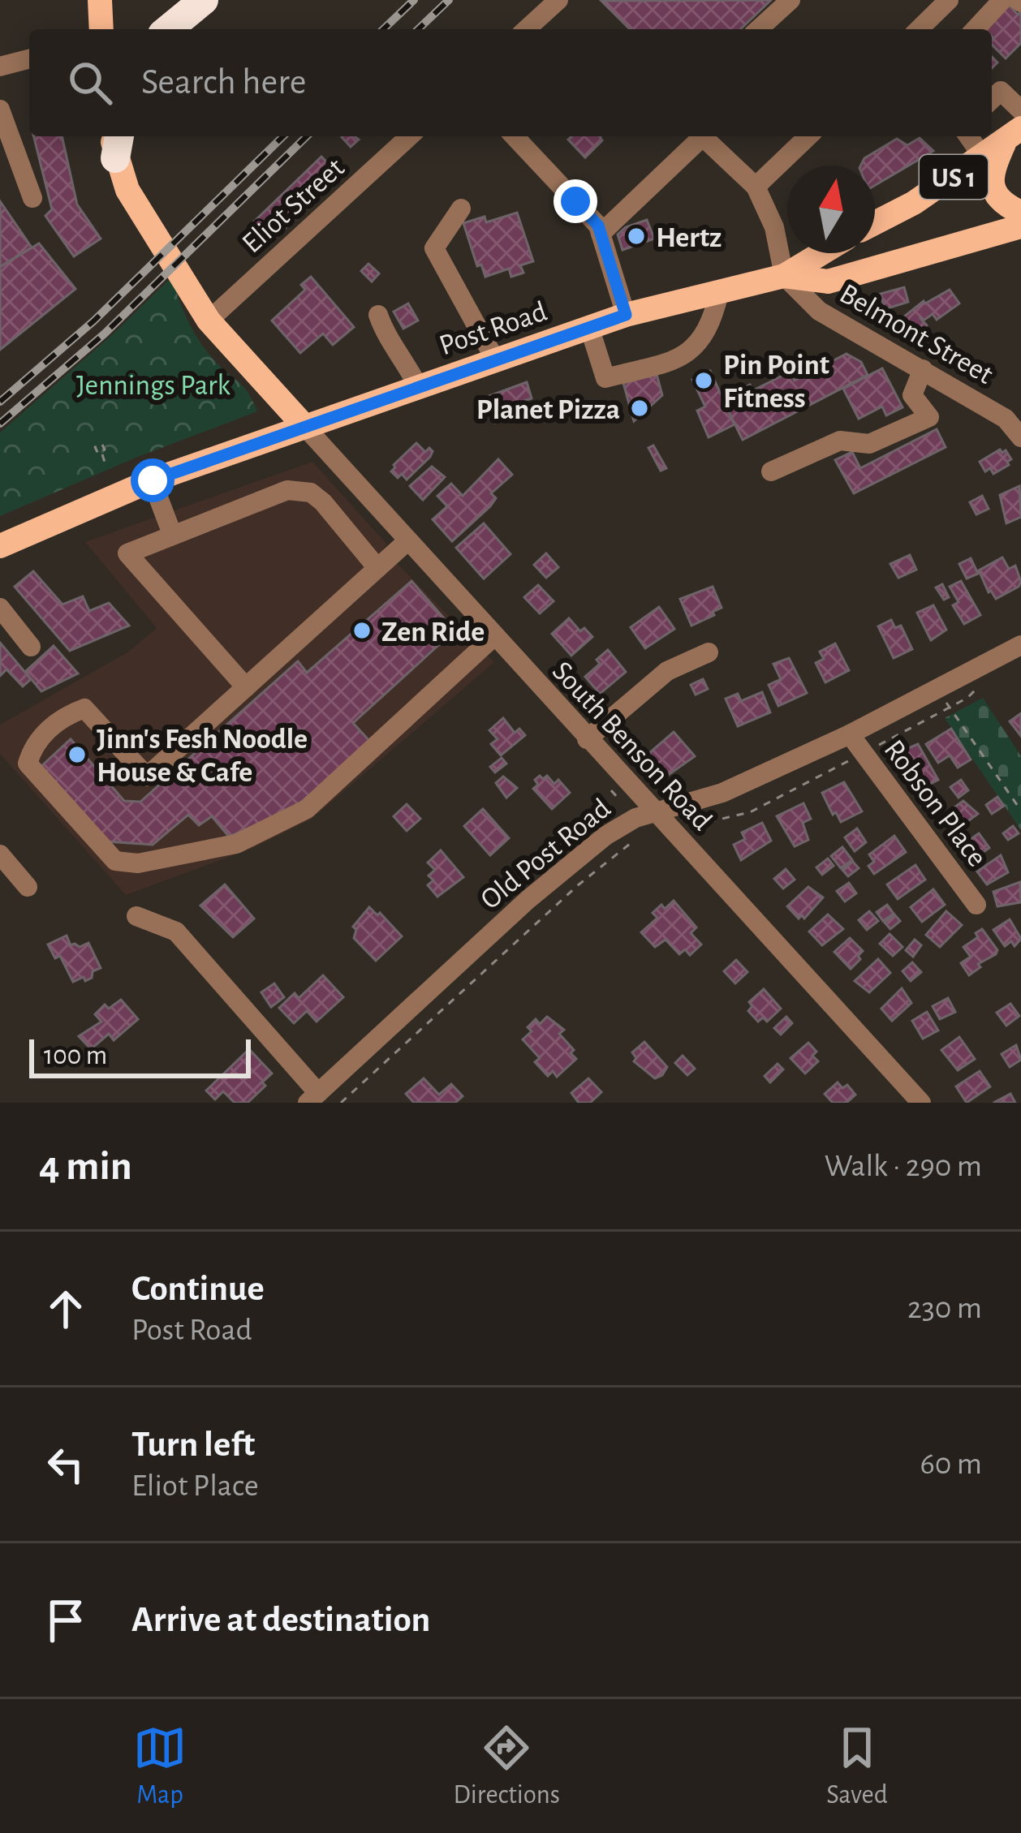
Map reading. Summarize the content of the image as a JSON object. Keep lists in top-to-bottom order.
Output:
{
  "streets": {
    "main road": ["US 1", "Post Road"],
    "street": [
      "Eliot Street",
      "Belmont Street",
      "South Benson Road",
      "Robson Place",
      "Old Post Road"
    ]
  },
  "crossings": [
    ["US 1", "Post Road"],
    ["US 1", "Belmont Street"],
    ["Post Road", "Belmont Street"],
    ["Post Road", "South Benson Road"],
    ["South Benson Road", "Old Post Road"],
    ["Robson Place", "Old Post Road"]
  ],
  "parks": ["Jennings Park"],
  "places": [
    "Hertz",
    "Pin Point Fitness",
    "Planet Pizza",
    "Zen Ride",
    "Jinn's Fesh Noodle House & Cafe"
  ],
  "scale_bar": "100 m",
  "north": "top",
  "page": {
    "search": "Search here",
    "scale": "100 m",
    "heading": ["4 min", "Walk · 290 m"],
    "list": [
      ["Continue", "Post Road", "230 m"],
      ["Turn left", "Eliot Place", "60 m"],
      "Arrive at destination"
    ],
    "nav": ["Map", "Directions", "Saved"]
  }
}
